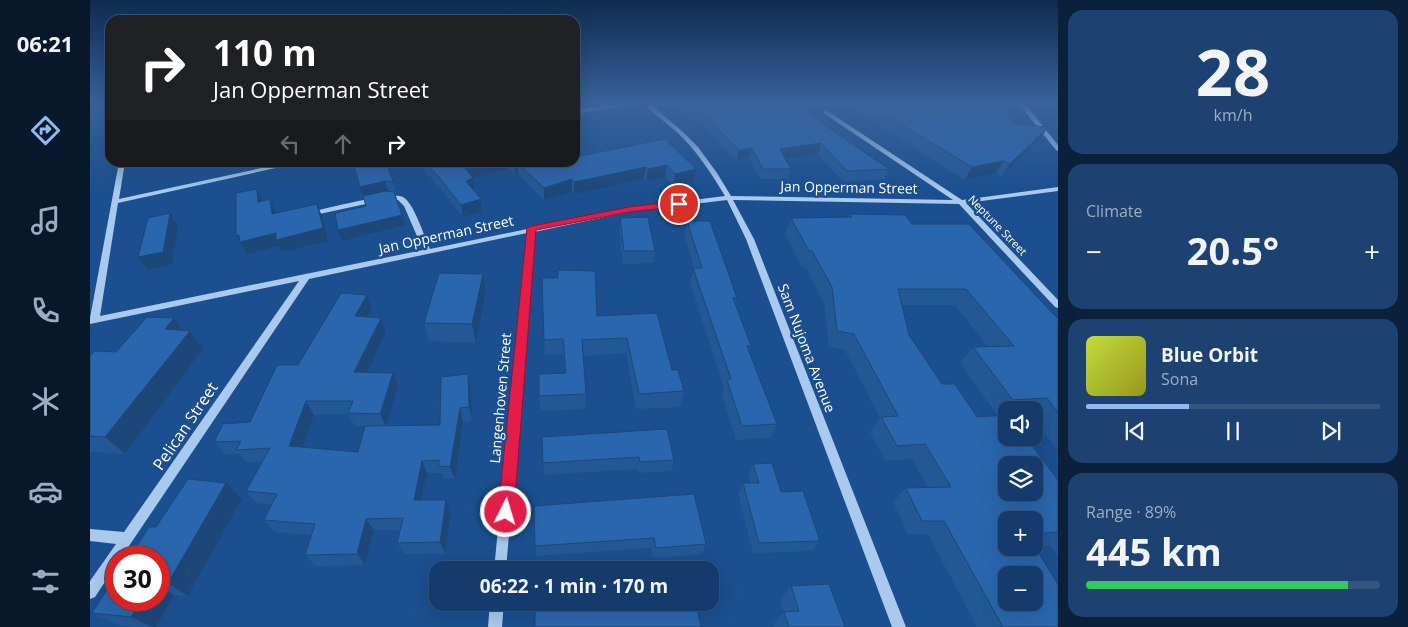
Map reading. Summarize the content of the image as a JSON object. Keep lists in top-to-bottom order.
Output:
{
  "streets": {
    "street": [
      "Jan Opperman Street",
      "Neptune Street",
      "Sam Nujoma Avenue",
      "Langenhoven Street",
      "Pelican Street"
    ]
  },
  "crossings": [
    ["Jan Opperman Street", "Neptune Street"],
    ["Jan Opperman Street", "Sam Nujoma Avenue"],
    ["Jan Opperman Street", "Langenhoven Street"],
    ["Jan Opperman Street", "Pelican Street"]
  ],
  "page": {
    "tabs": "06:21",
    "tile": [
      ["28", "km/h"],
      "Climate",
      ["Range · 89%", "445 km"]
    ],
    "turn": ["110 m", "Jan Opperman Street"],
    "heat": ["−", "20.5°", "+"],
    "song": ["Blue Orbit", "Sona"],
    "map_buttons": ["+", "−"],
    "limit": "30",
    "trip": "06:22 · 1 min · 170 m"
  }
}
